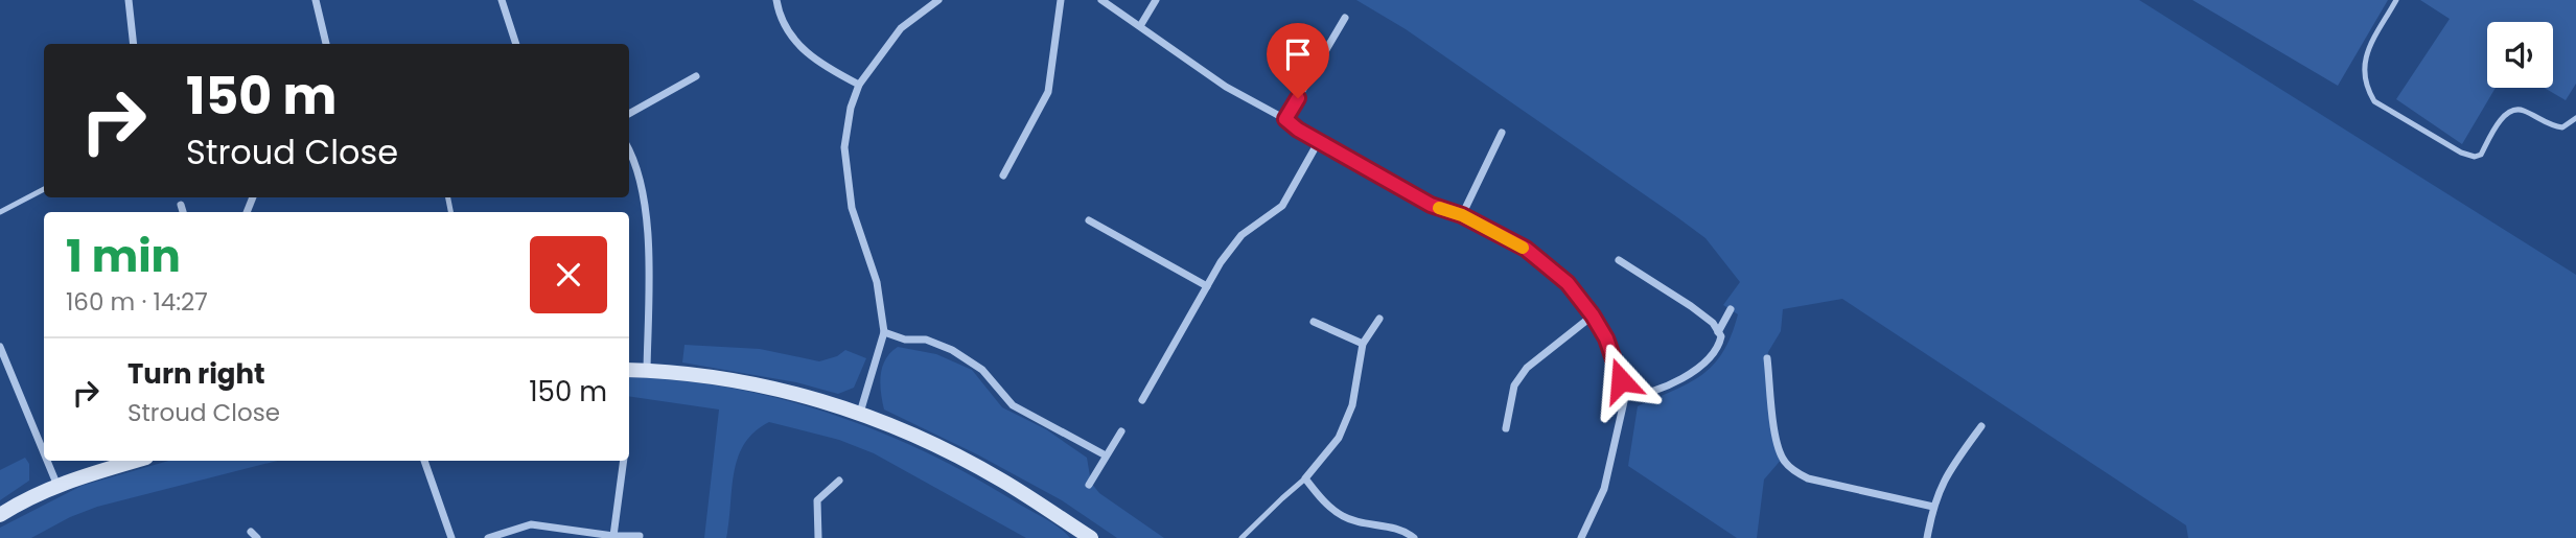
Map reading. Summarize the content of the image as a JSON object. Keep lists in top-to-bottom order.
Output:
{
  "page": {
    "turn": ["150 m", "Stroud Close"],
    "heading": ["1 min", "160 m · 14:27"],
    "list": [
      {
        "name": "Turn right",
        "note": "Stroud Close",
        "value": "150 m"
      }
    ]
  }
}
